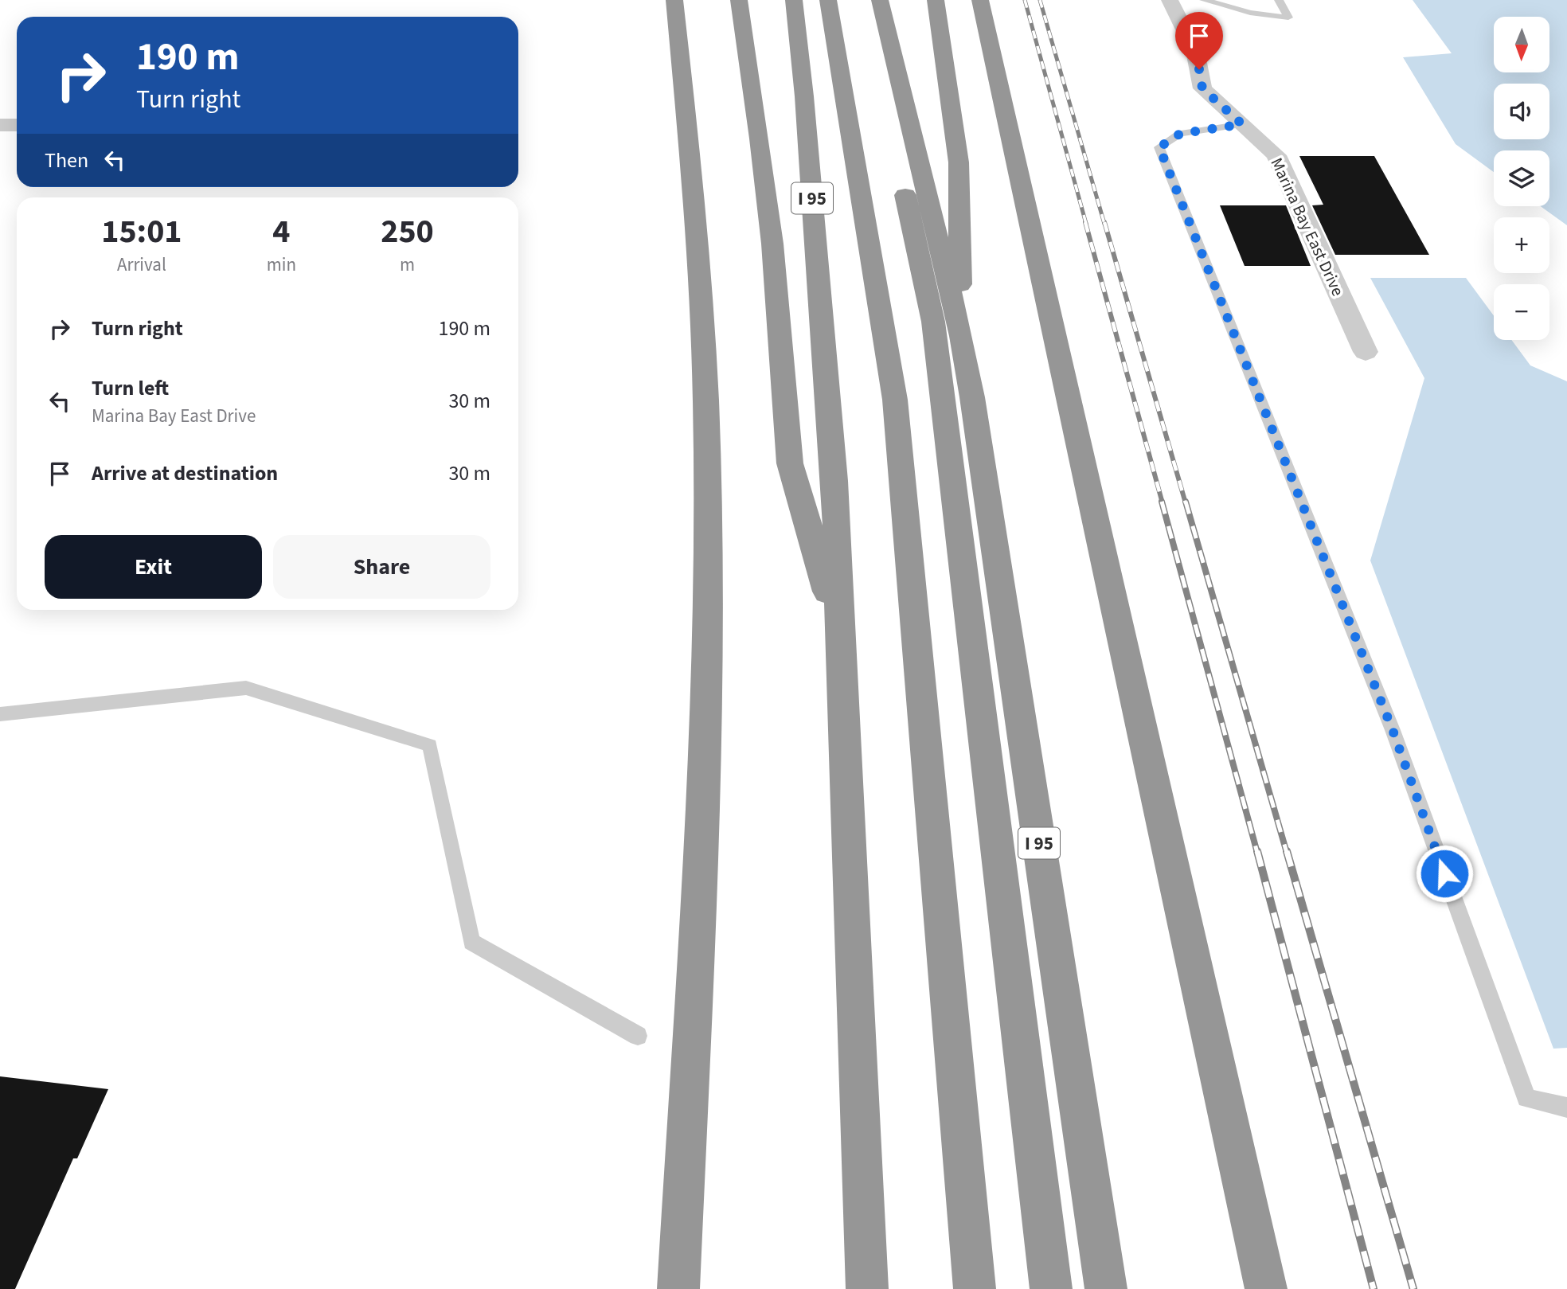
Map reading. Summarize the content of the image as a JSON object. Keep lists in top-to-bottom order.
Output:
{
  "streets": {
    "highway": ["I 95"],
    "street": ["Marina Bay East Drive"]
  },
  "north": "bottom",
  "page": {
    "map_buttons": ["+", "−"],
    "turn": ["190 m", "Turn right"],
    "then": "Then",
    "eta": [
      "15:01",
      "Arrival",
      "4",
      "min",
      "250",
      "m"
    ],
    "list": [
      {
        "name": "Turn right",
        "value": "190 m"
      },
      {
        "name": "Turn left",
        "note": "Marina Bay East Drive",
        "value": "30 m"
      },
      {
        "name": "Arrive at destination",
        "value": "30 m"
      }
    ],
    "buttons": ["Exit", "Share"]
  }
}
